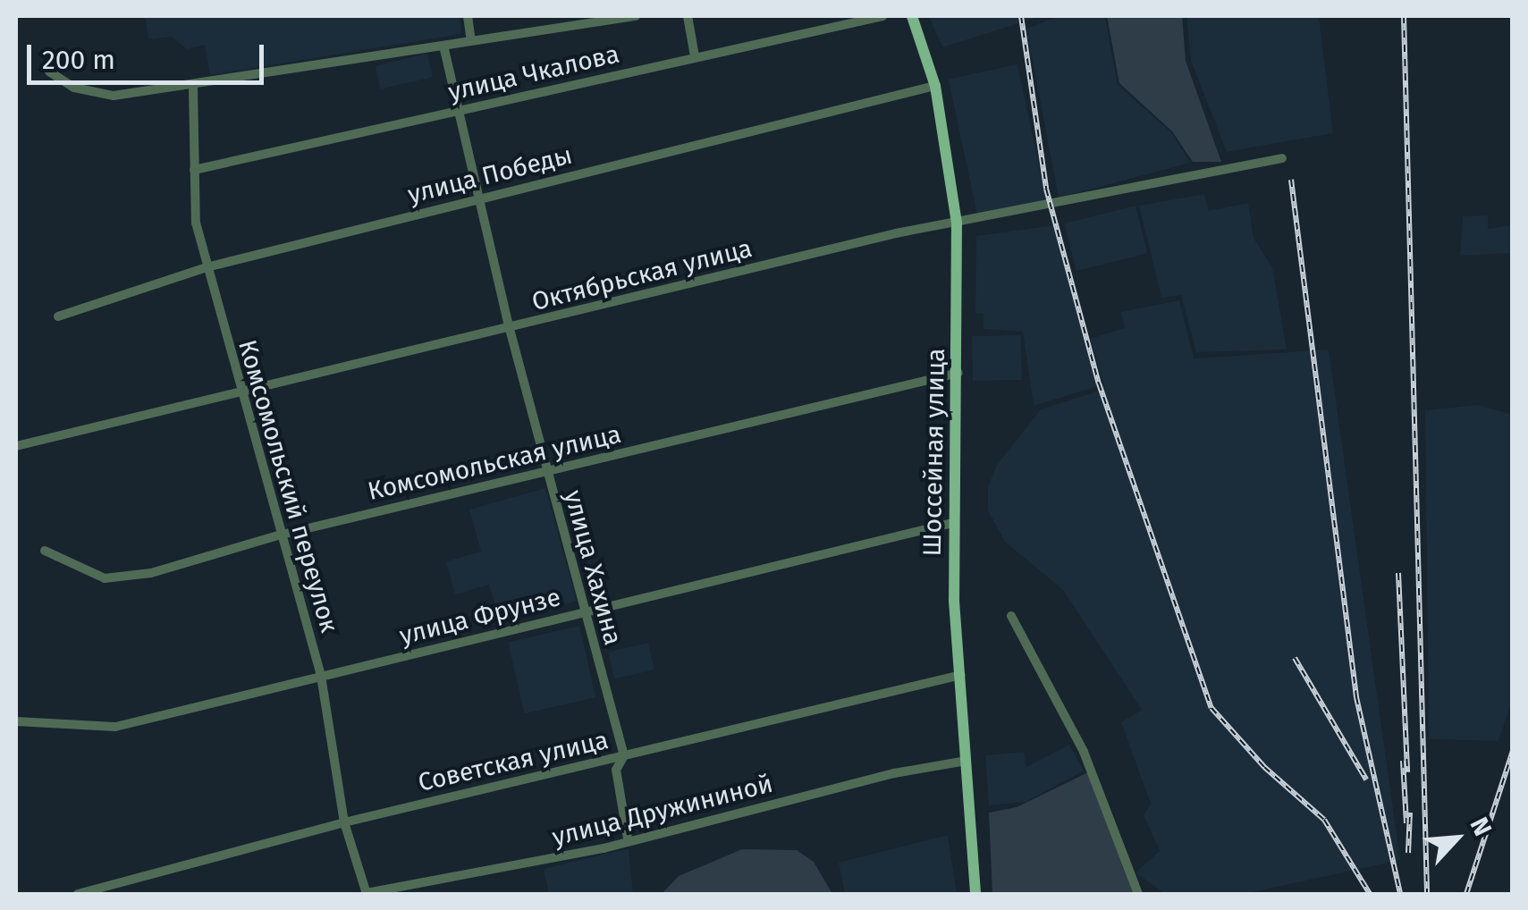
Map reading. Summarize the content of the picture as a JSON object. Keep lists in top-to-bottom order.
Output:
{
  "streets": {
    "main road": ["Шоссейная улица"],
    "street": [
      "улица Чкалова",
      "улица Победы",
      "Октябрьская улица",
      "Комсомольская улица",
      "Комсомольский переулок",
      "улица Хахина",
      "улица Фрунзе",
      "Советская улица",
      "улица Дружининой"
    ]
  },
  "crossings": [
    ["улица Чкалова", "Комсомольский переулок"],
    ["улица Чкалова", "улица Хахина"],
    ["улица Победы", "Шоссейная улица"],
    ["улица Победы", "Комсомольский переулок"],
    ["улица Победы", "улица Хахина"],
    ["Октябрьская улица", "Шоссейная улица"],
    ["Октябрьская улица", "Комсомольский переулок"],
    ["Октябрьская улица", "улица Хахина"],
    ["Шоссейная улица", "Комсомольская улица"],
    ["Шоссейная улица", "улица Фрунзе"],
    ["Шоссейная улица", "Советская улица"],
    ["Шоссейная улица", "улица Дружининой"],
    ["Комсомольская улица", "Комсомольский переулок"],
    ["Комсомольская улица", "улица Хахина"],
    ["Комсомольский переулок", "улица Фрунзе"],
    ["Комсомольский переулок", "Советская улица"],
    ["Комсомольский переулок", "улица Дружининой"],
    ["улица Хахина", "улица Фрунзе"],
    ["улица Хахина", "Советская улица"],
    ["улица Хахина", "улица Дружининой"]
  ],
  "scale_bar": "200 m",
  "north": "top right"
}
